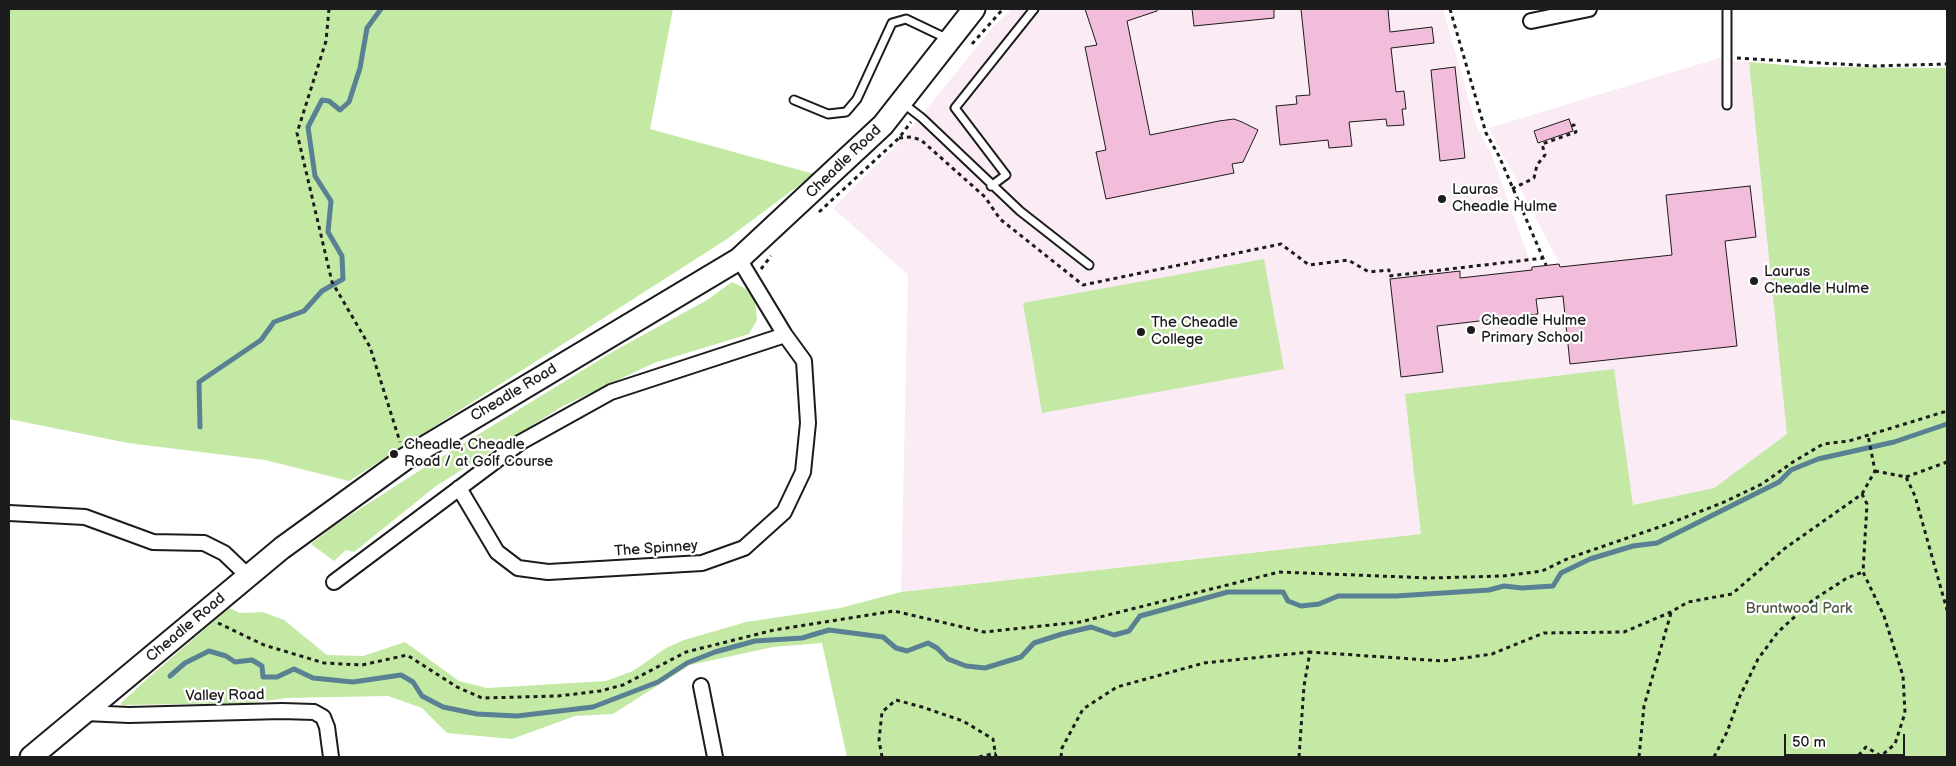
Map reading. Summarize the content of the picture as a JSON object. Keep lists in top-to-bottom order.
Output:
{
  "streets": {
    "main road": ["Cheadle Road"],
    "street": ["The Spinney", "Valley Road"]
  },
  "crossings": [
    ["Cheadle Road", "The Spinney"],
    ["Cheadle Road", "Valley Road"]
  ],
  "parks": ["Bruntwood Park"],
  "places": [
    "Lauras Cheadle Hulme",
    "Laurus Cheadle Hulme",
    "Cheadle Hulme Primary School",
    "The Cheadle College",
    "Cheadle, Cheadle Road / at Golf Course"
  ],
  "scale_bar": "50 m"
}
